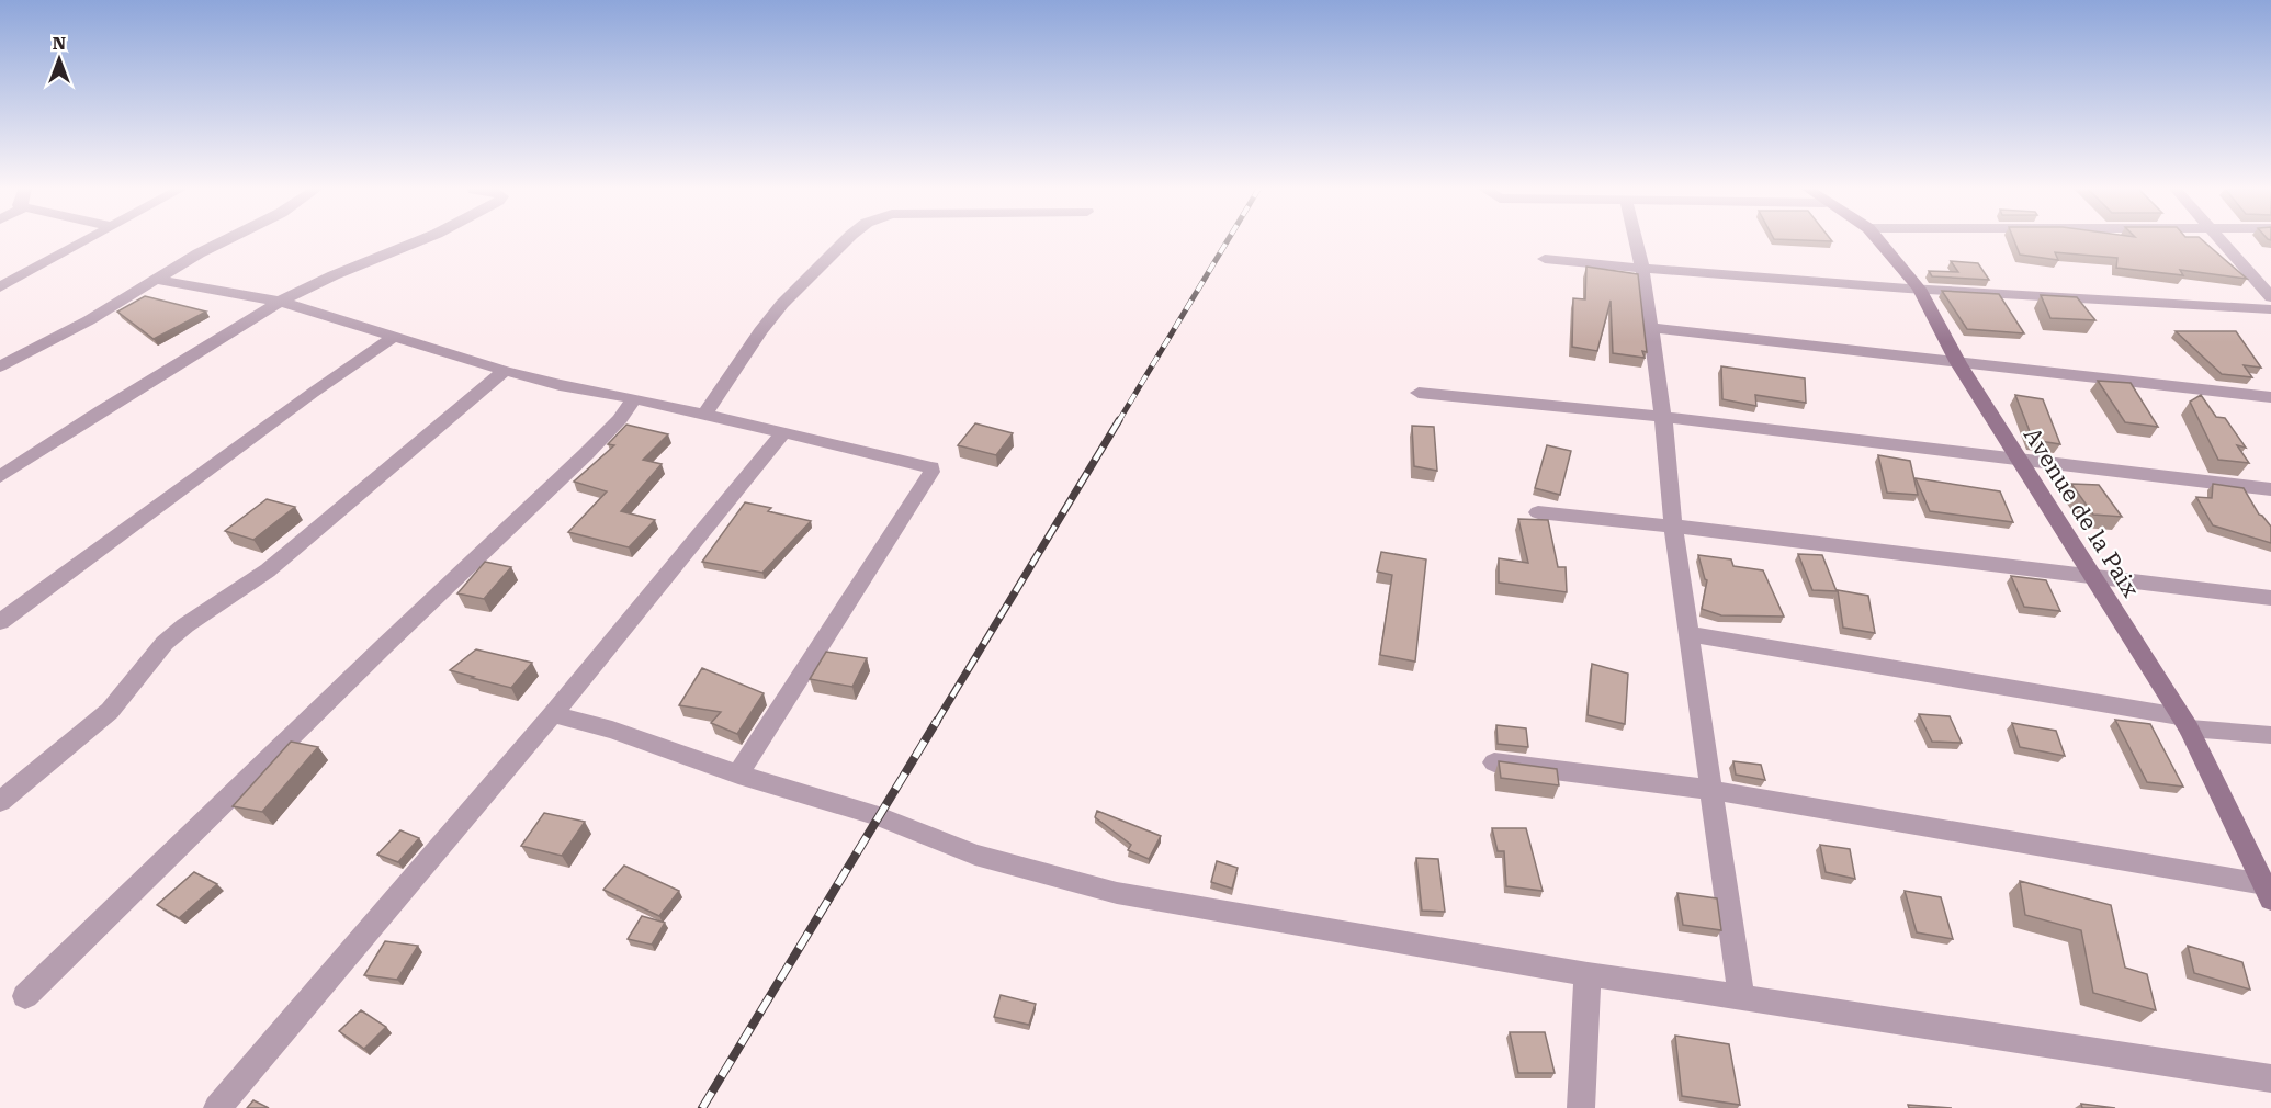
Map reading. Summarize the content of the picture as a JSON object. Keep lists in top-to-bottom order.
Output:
{
  "streets": {
    "street": ["Avenue de la Paix"]
  },
  "north": "top"
}
